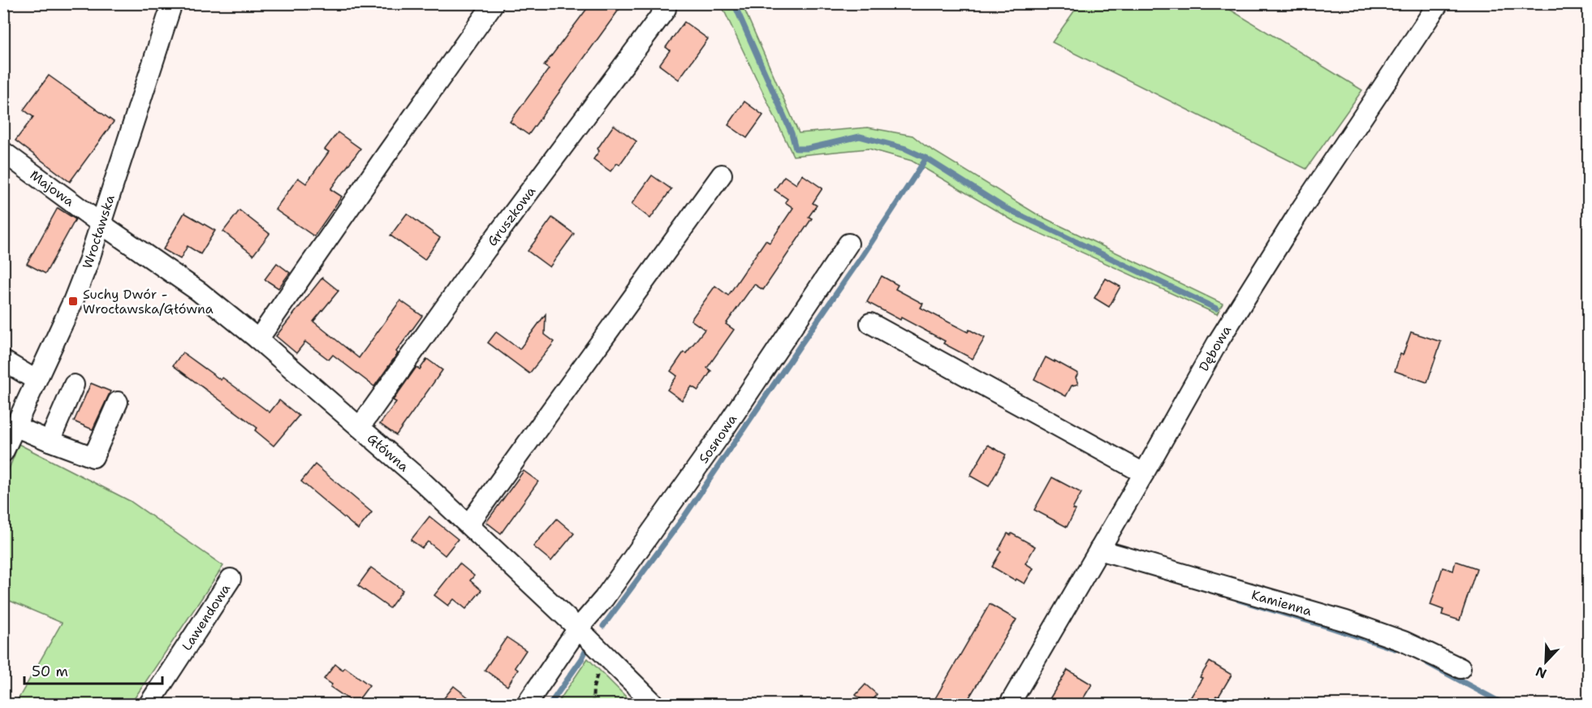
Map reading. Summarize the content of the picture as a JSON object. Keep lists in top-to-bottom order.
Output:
{
  "streets": {
    "street": [
      "Majowa",
      "Gruszkowa",
      "Wrocławska",
      "Dębowa",
      "Sosnowa",
      "Główna",
      "Kamienna",
      "Lawendowa"
    ]
  },
  "crossings": [
    ["Majowa", "Wrocławska"],
    ["Majowa", "Główna"],
    ["Gruszkowa", "Główna"],
    ["Wrocławska", "Główna"],
    ["Dębowa", "Kamienna"],
    ["Sosnowa", "Główna"]
  ],
  "places": {
    "transit": ["Suchy Dwór - Wrocławska/Główna"]
  },
  "scale_bar": "50 m",
  "north": "bottom left"
}
